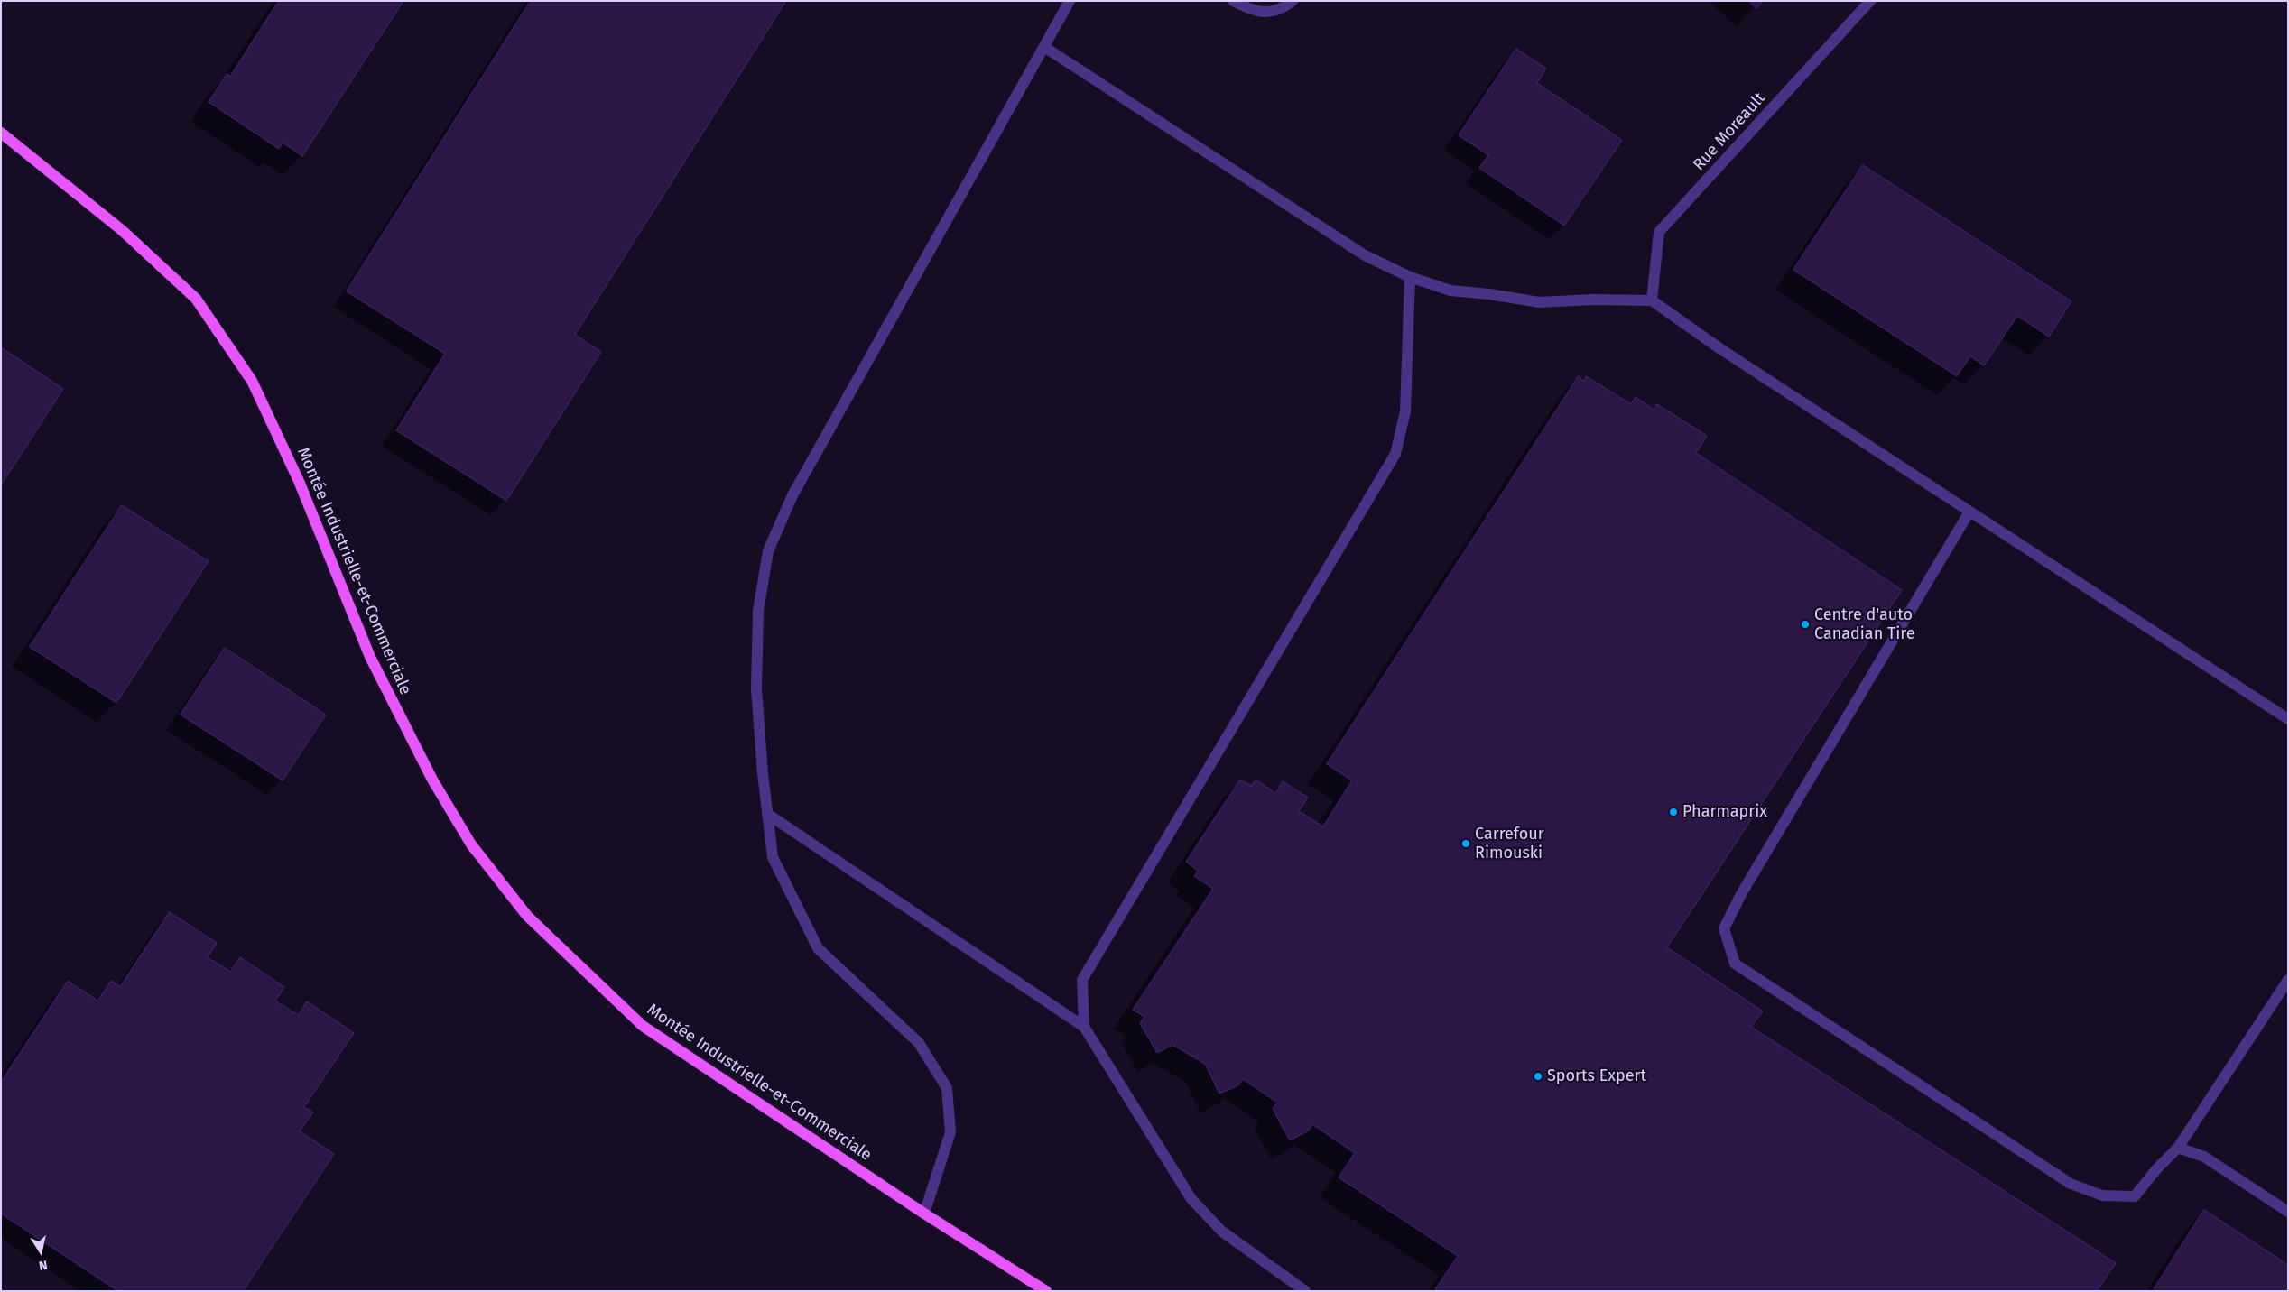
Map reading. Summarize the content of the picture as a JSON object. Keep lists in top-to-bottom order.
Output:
{
  "streets": {
    "main road": ["Montée Industrielle-et-Commerciale"],
    "street": ["Rue Moreault"]
  },
  "places": [
    "Centre d'auto Canadian Tire",
    "Pharmaprix",
    "Carrefour Rimouski",
    "Sports Expert"
  ],
  "north": "bottom"
}
